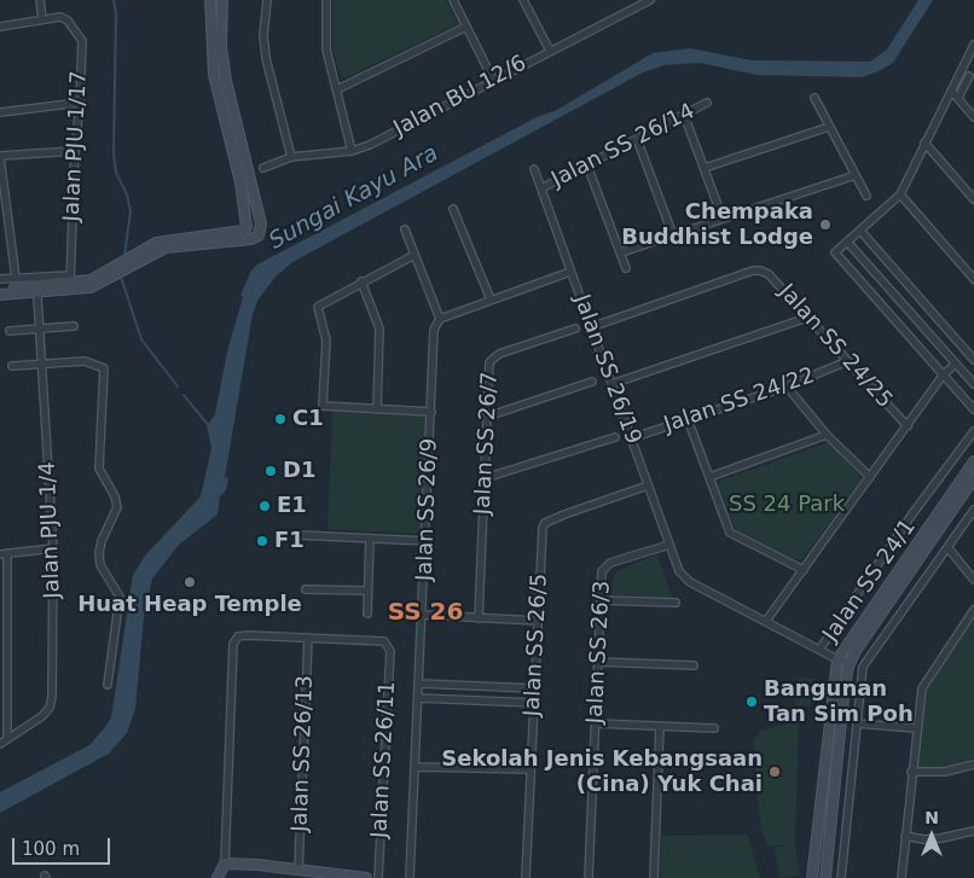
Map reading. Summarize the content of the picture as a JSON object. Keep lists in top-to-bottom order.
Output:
{
  "streets": {
    "main road": ["Jalan SS 24/1"],
    "street": [
      "Jalan BU 12/6",
      "Jalan PJU 1/17",
      "Jalan SS 26/14",
      "Jalan SS 24/25",
      "Jalan SS 26/19",
      "Jalan SS 24/22",
      "Jalan SS 26/7",
      "Jalan SS 26/9",
      "Jalan PJU 1/4",
      "Jalan SS 26/5",
      "Jalan SS 26/3",
      "Jalan SS 26/13",
      "Jalan SS 26/11"
    ]
  },
  "crossings": [
    ["Jalan SS 26/14", "Jalan SS 26/19"],
    ["Jalan SS 24/25", "Jalan SS 26/19"],
    ["Jalan SS 24/25", "Jalan SS 24/22"],
    ["Jalan SS 26/19", "Jalan SS 24/22"],
    ["Jalan SS 26/19", "Jalan SS 26/5"],
    ["Jalan SS 26/19", "Jalan SS 26/3"],
    ["Jalan SS 26/13", "Jalan SS 26/11"]
  ],
  "districts": ["SS 26"],
  "water": ["Sungai Kayu Ara"],
  "parks": ["SS 24 Park"],
  "places": [
    "Chempaka Buddhist Lodge",
    "C1",
    "D1",
    "E1",
    "F1",
    "Huat Heap Temple",
    "Bangunan Tan Sim Poh",
    "Sekolah Jenis Kebangsaan (Cina) Yuk Chai"
  ],
  "scale_bar": "100 m",
  "north": "top"
}
